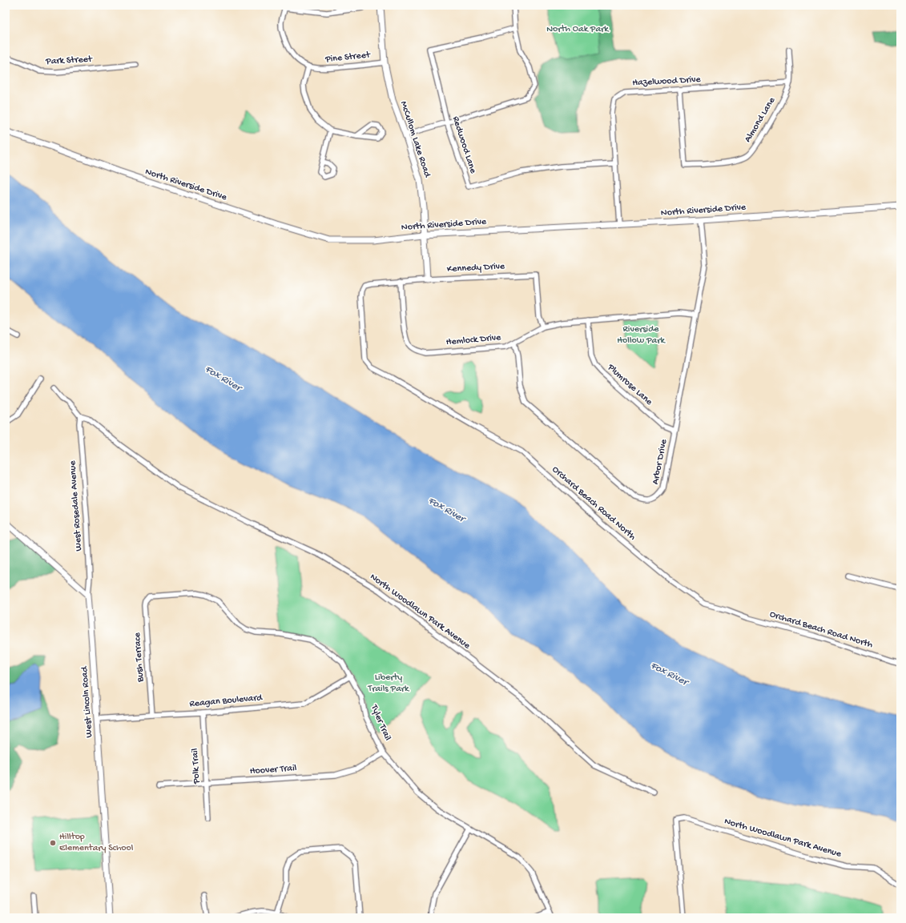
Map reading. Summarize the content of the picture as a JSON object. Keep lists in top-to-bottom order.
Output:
{
  "streets": {
    "street": [
      "Pine Street",
      "Park Street",
      "Hazelwood Drive",
      "Almond Lane",
      "McCullom Lake Road",
      "Redwood Lane",
      "North Riverside Drive",
      "Kennedy Drive",
      "Hemlock Drive",
      "Plumrose Lane",
      "Arbor Drive",
      "Orchard Beach Road North",
      "West Rosedale Avenue",
      "North Woodlawn Park Avenue",
      "Bush Terrace",
      "Reagan Boulevard",
      "West Lincoln Road",
      "Tyler Trail",
      "Polk Trail",
      "Hoover Trail"
    ]
  },
  "crossings": [
    ["Pine Street", "McCullom Lake Road"],
    ["Hazelwood Drive", "Almond Lane"],
    ["Hazelwood Drive", "Redwood Lane"],
    ["Hazelwood Drive", "North Riverside Drive"],
    ["McCullom Lake Road", "North Riverside Drive"],
    ["McCullom Lake Road", "Kennedy Drive"],
    ["North Riverside Drive", "Arbor Drive"],
    ["Kennedy Drive", "Hemlock Drive"],
    ["Kennedy Drive", "Orchard Beach Road North"],
    ["Hemlock Drive", "Plumrose Lane"],
    ["Hemlock Drive", "Arbor Drive"],
    ["Plumrose Lane", "Arbor Drive"],
    ["West Rosedale Avenue", "North Woodlawn Park Avenue"],
    ["West Rosedale Avenue", "West Lincoln Road"],
    ["Bush Terrace", "Reagan Boulevard"],
    ["Bush Terrace", "Tyler Trail"],
    ["Reagan Boulevard", "West Lincoln Road"],
    ["Reagan Boulevard", "Tyler Trail"],
    ["Reagan Boulevard", "Polk Trail"],
    ["Tyler Trail", "Hoover Trail"],
    ["Polk Trail", "Hoover Trail"]
  ],
  "water": ["Fox River"],
  "parks": ["North Oak Park", "Riverside Hollow Park", "Liberty Trails Park"],
  "places": ["Hilltop Elementary School"]
}
